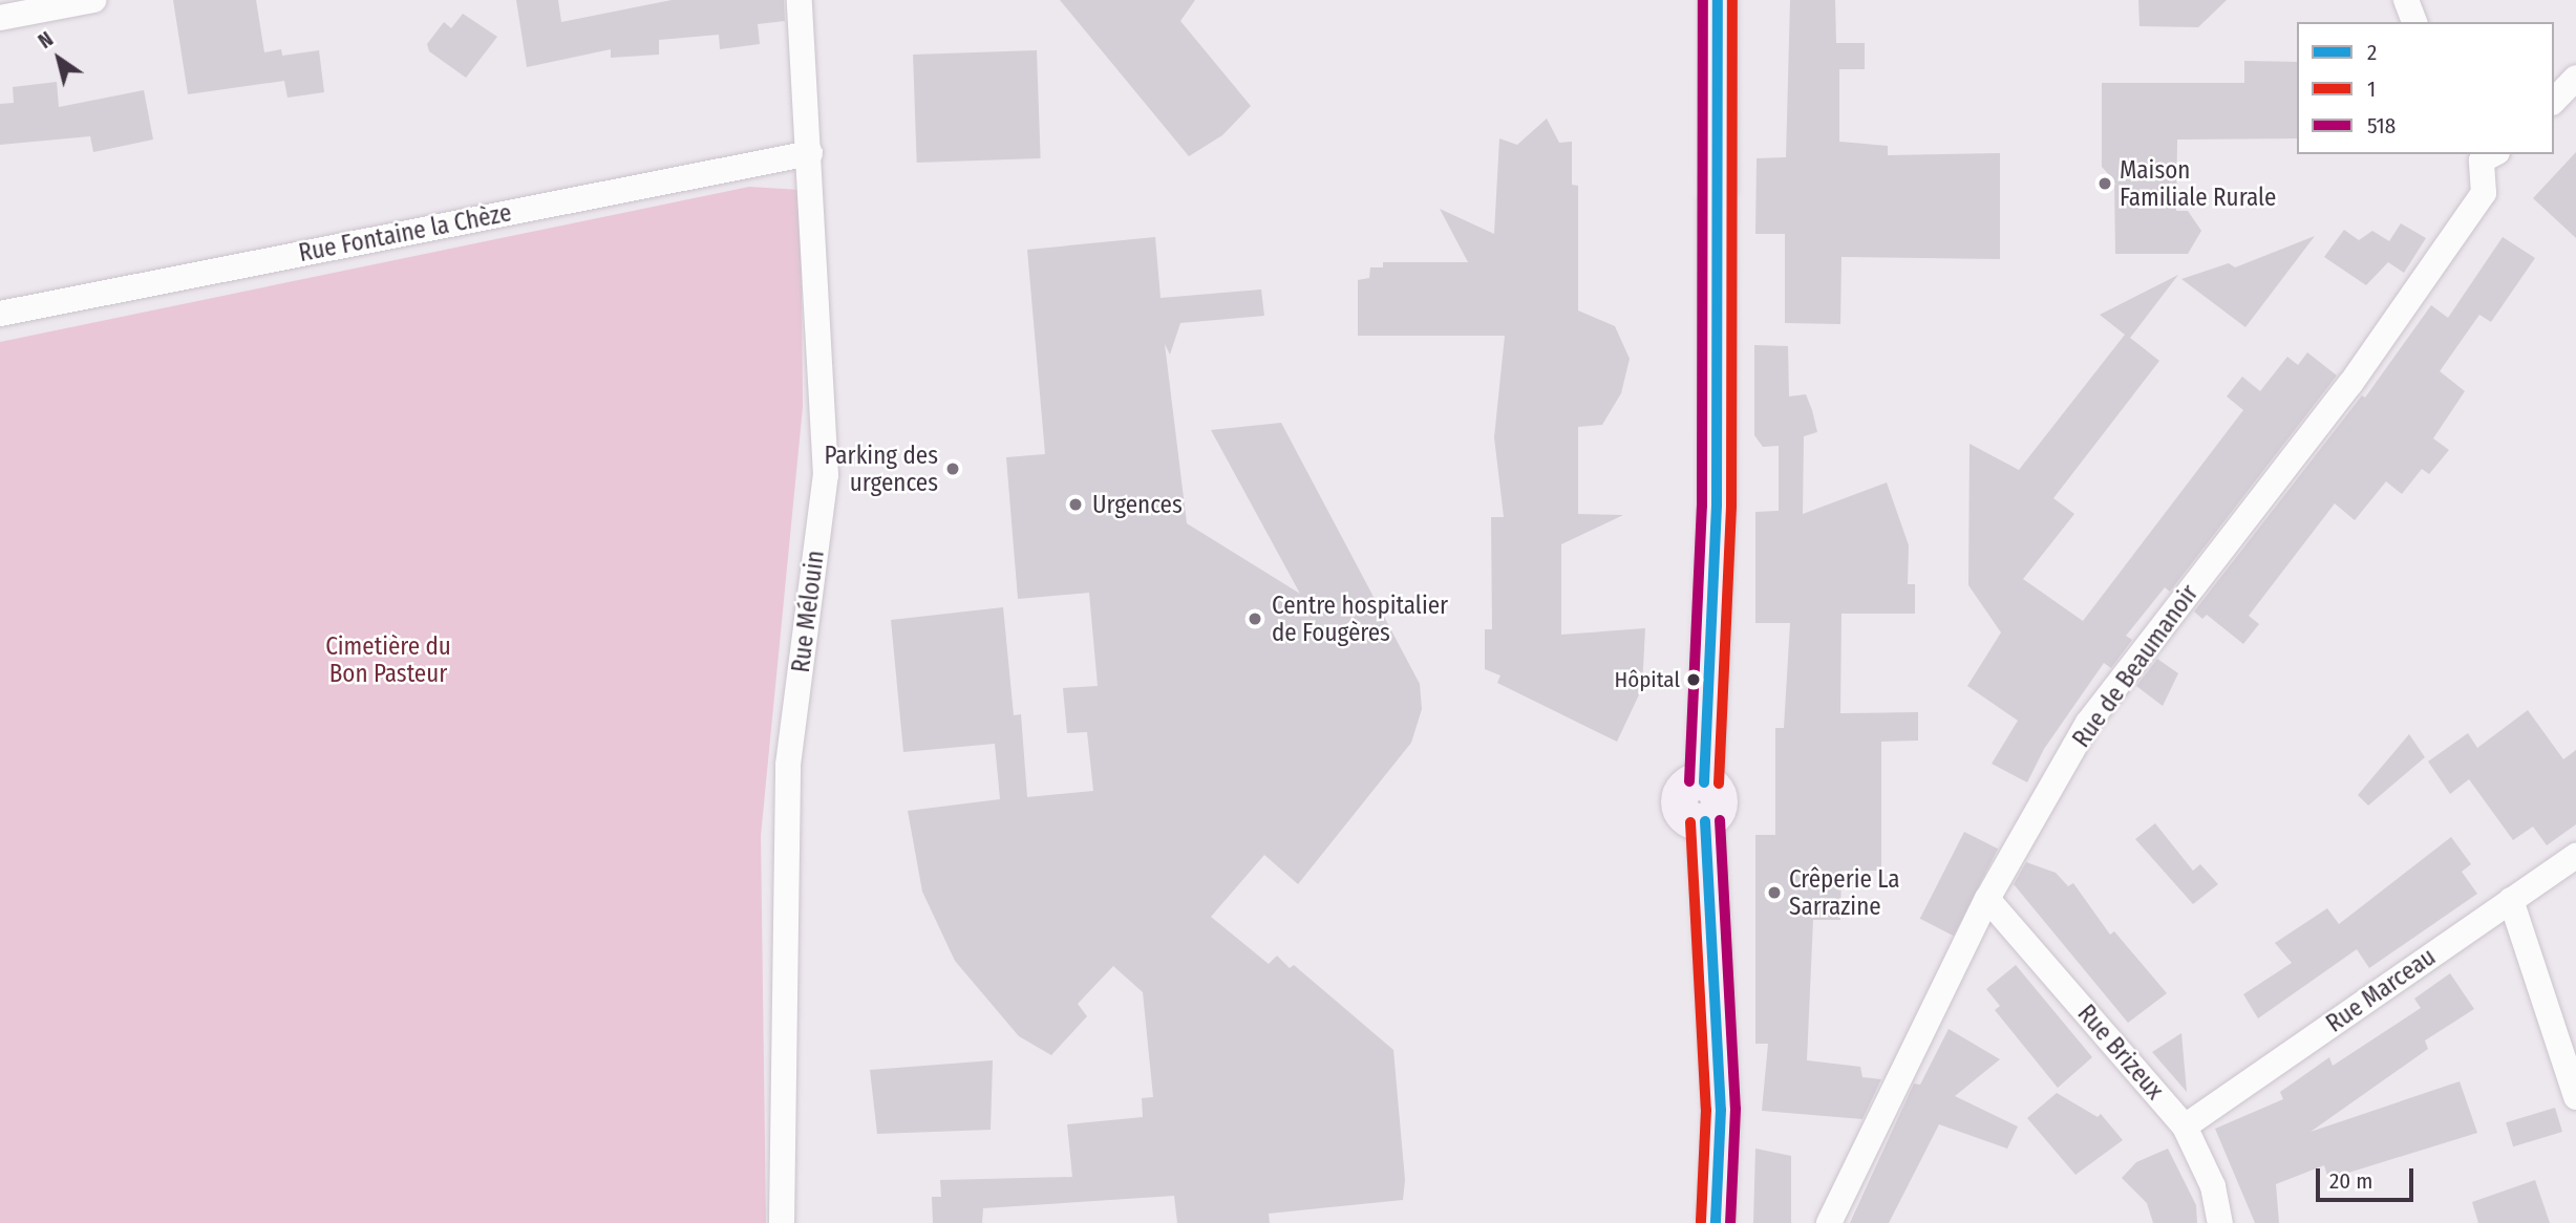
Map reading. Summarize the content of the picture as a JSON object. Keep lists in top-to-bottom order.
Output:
{
  "streets": {
    "street": [
      "Rue Fontaine la Chèze",
      "Rue Mélouin",
      "Rue de Beaumanoir",
      "Rue Marceau",
      "Rue Brizeux"
    ]
  },
  "crossings": [
    ["Rue Fontaine la Chèze", "Rue Mélouin"],
    ["Rue de Beaumanoir", "Rue Brizeux"],
    ["Rue Marceau", "Rue Brizeux"]
  ],
  "parks": ["Cimetière du Bon Pasteur"],
  "places": [
    "Maison Familiale Rurale",
    "Parking des urgences",
    "Urgences",
    "Centre hospitalier de Fougères",
    "Hôpital",
    "Crêperie La Sarrazine"
  ],
  "lines": ["transit line 2", "transit line 1", "transit line 518"],
  "legend": ["2", "1", "518"],
  "scale_bar": "20 m",
  "north": "top left"
}
